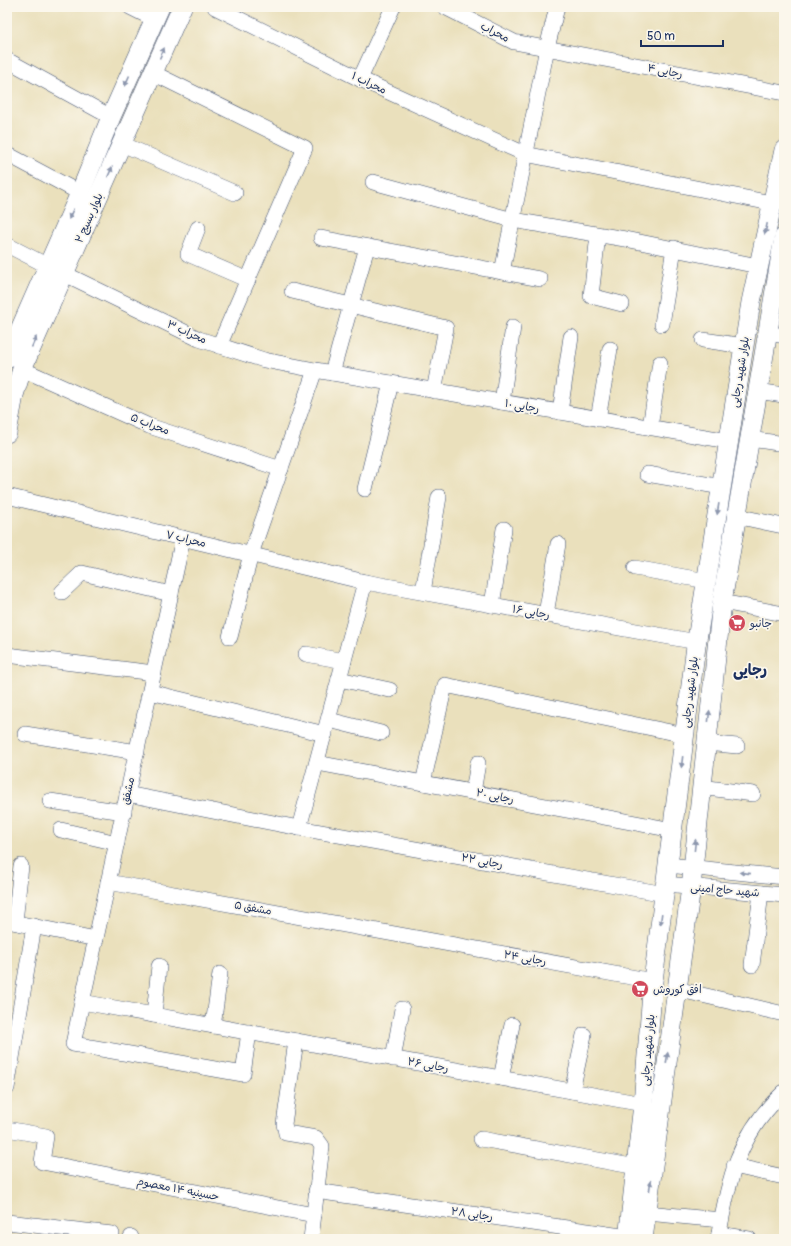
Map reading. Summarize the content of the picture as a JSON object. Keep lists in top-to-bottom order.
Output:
{
  "streets": {
    "main road": ["بلوار بسیج ۲", "بلوار شهید رجایی"],
    "street": [
      "محراب",
      "رجایی ۴",
      "محراب ۱",
      "محراب ۳",
      "رجایی ۱۰",
      "محراب ۵",
      "محراب ۷",
      "رجایی ۱۶",
      "مشفق",
      "رجایی ۲۰",
      "رجایی ۲۲",
      "شهید حاج امینی",
      "مشفق ۵",
      "رجایی ۲۴",
      "رجایی ۲۶",
      "حسینیه ۱۴ معصوم",
      "رجایی ۲۸"
    ]
  },
  "crossings": [
    ["محراب", "رجایی ۴"],
    ["محراب ۱", "بلوار شهید رجایی"],
    ["بلوار بسیج ۲", "محراب ۳"],
    ["بلوار بسیج ۲", "محراب ۵"],
    ["محراب ۳", "رجایی ۱۰"],
    ["بلوار شهید رجایی", "رجایی ۱۰"],
    ["بلوار شهید رجایی", "رجایی ۱۶"],
    ["بلوار شهید رجایی", "رجایی ۲۰"],
    ["بلوار شهید رجایی", "رجایی ۲۲"],
    ["بلوار شهید رجایی", "شهید حاج امینی"],
    ["بلوار شهید رجایی", "رجایی ۲۴"],
    ["بلوار شهید رجایی", "رجایی ۲۶"],
    ["بلوار شهید رجایی", "رجایی ۲۸"],
    ["محراب ۷", "رجایی ۱۶"],
    ["محراب ۷", "مشفق"],
    ["مشفق", "رجایی ۲۲"],
    ["مشفق", "مشفق ۵"],
    ["مشفق", "رجایی ۲۶"],
    ["رجایی ۲۲", "شهید حاج امینی"],
    ["مشفق ۵", "رجایی ۲۴"]
  ],
  "districts": ["رجایی"],
  "places": {
    "supermarket": ["جانبو", "افق کوروش"]
  },
  "scale_bar": "50 m"
}
